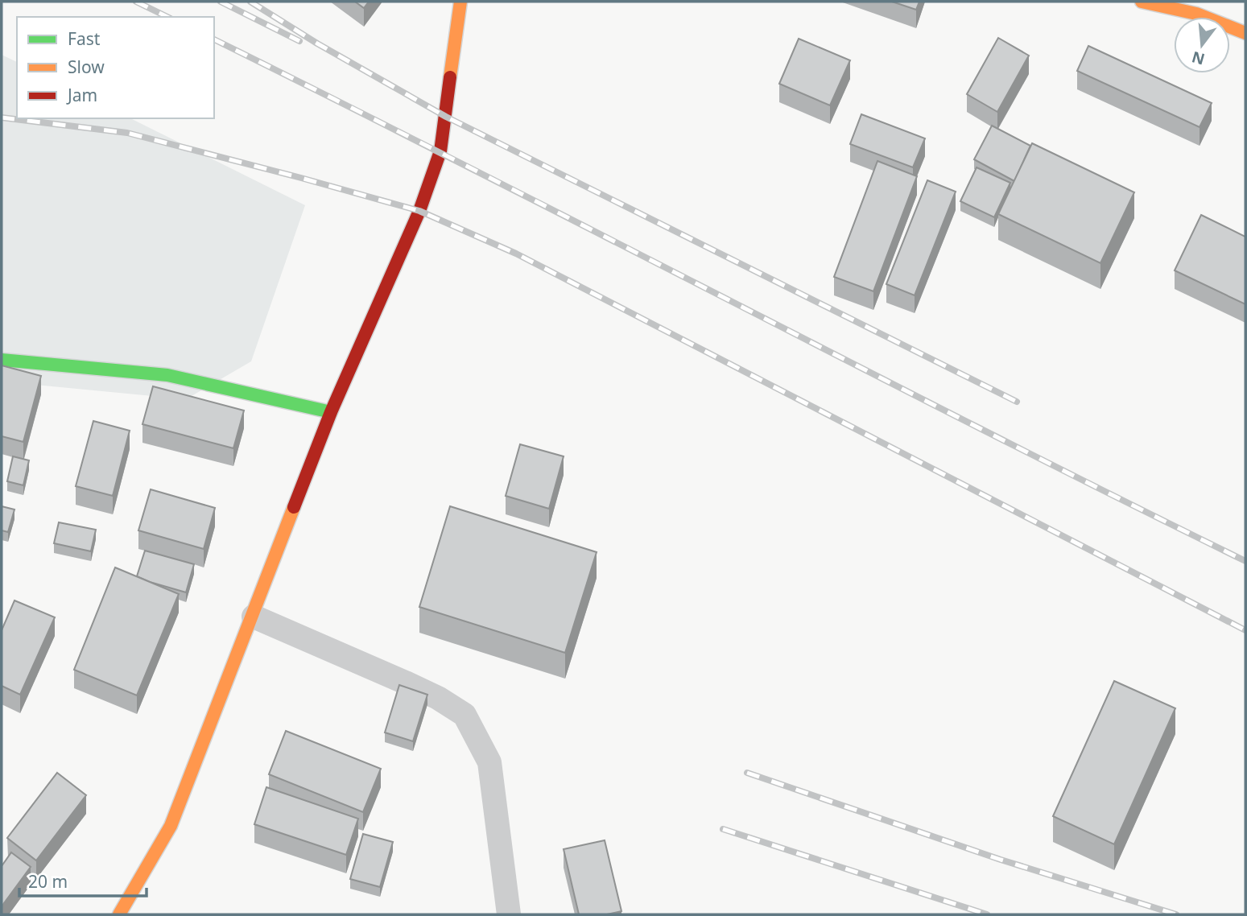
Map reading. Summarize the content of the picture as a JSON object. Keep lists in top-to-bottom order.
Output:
{
  "legend": ["Fast", "Slow", "Jam"],
  "scale_bar": "20 m",
  "north": "bottom"
}
